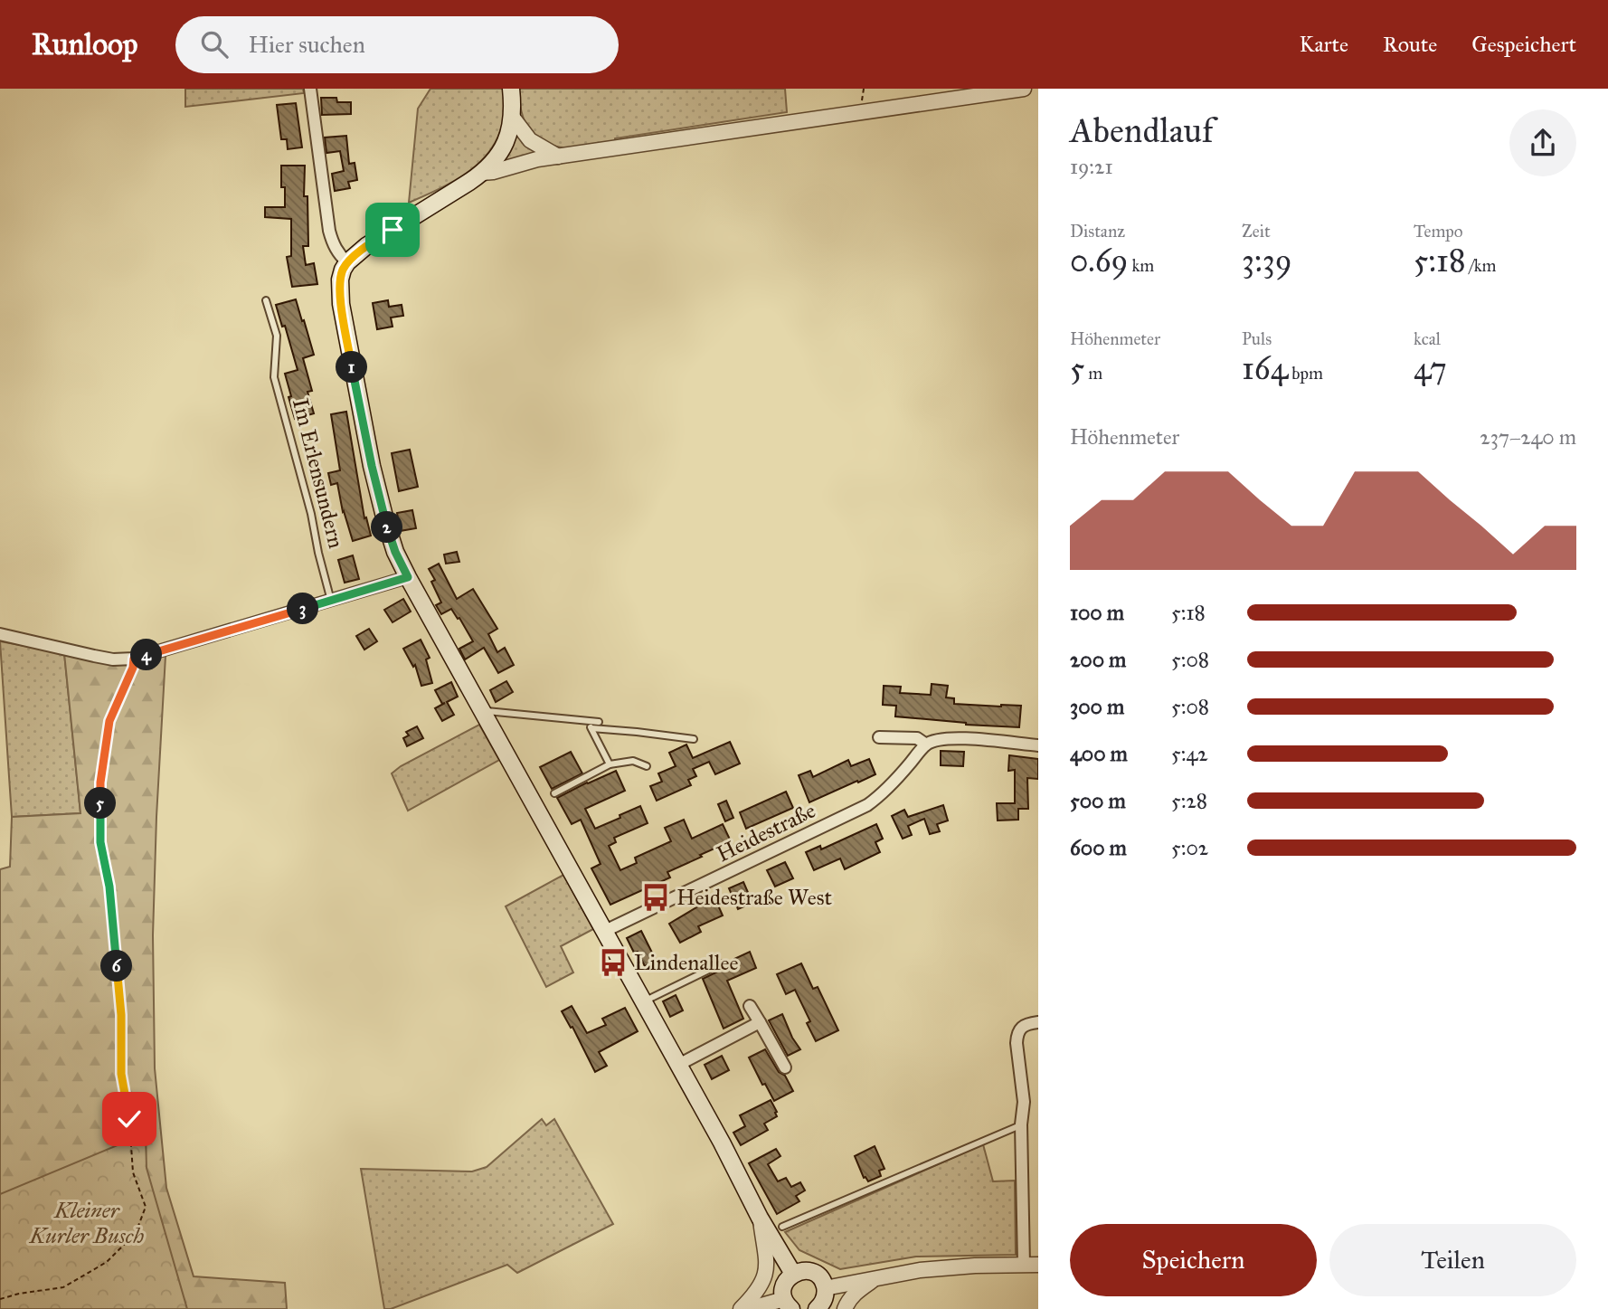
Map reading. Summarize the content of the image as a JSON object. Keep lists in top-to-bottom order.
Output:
{
  "streets": {
    "street": ["Heidestraße"],
    "lane": ["Im Erlensundern"]
  },
  "parks": ["Kleiner Kurler Busch"],
  "places": {
    "bus stop": ["Heidestraße West", "Lindenallee"]
  },
  "page": {
    "header": "Runloop",
    "search": "Hier suchen",
    "nav": ["Karte", "Route", "Gespeichert"],
    "heading": ["Abendlauf", "19:21"],
    "stats": [
      ["Distanz", "0.69 km"],
      ["Zeit", "3:39"],
      ["Tempo", "5:18 /km"],
      ["Höhenmeter", "5 m"],
      ["Puls", "164 bpm"],
      ["kcal", "47"]
    ],
    "pins": [
      "1",
      "2",
      "3",
      "4",
      "5",
      "6"
    ],
    "chart": ["Höhenmeter", "237–240 m"],
    "list": [
      {
        "name": "100 m",
        "note": "5:18"
      },
      {
        "name": "200 m",
        "note": "5:08"
      },
      {
        "name": "300 m",
        "note": "5:08"
      },
      {
        "name": "400 m",
        "note": "5:42"
      },
      {
        "name": "500 m",
        "note": "5:28"
      },
      {
        "name": "600 m",
        "note": "5:02"
      }
    ],
    "buttons": ["Speichern", "Teilen"]
  }
}
